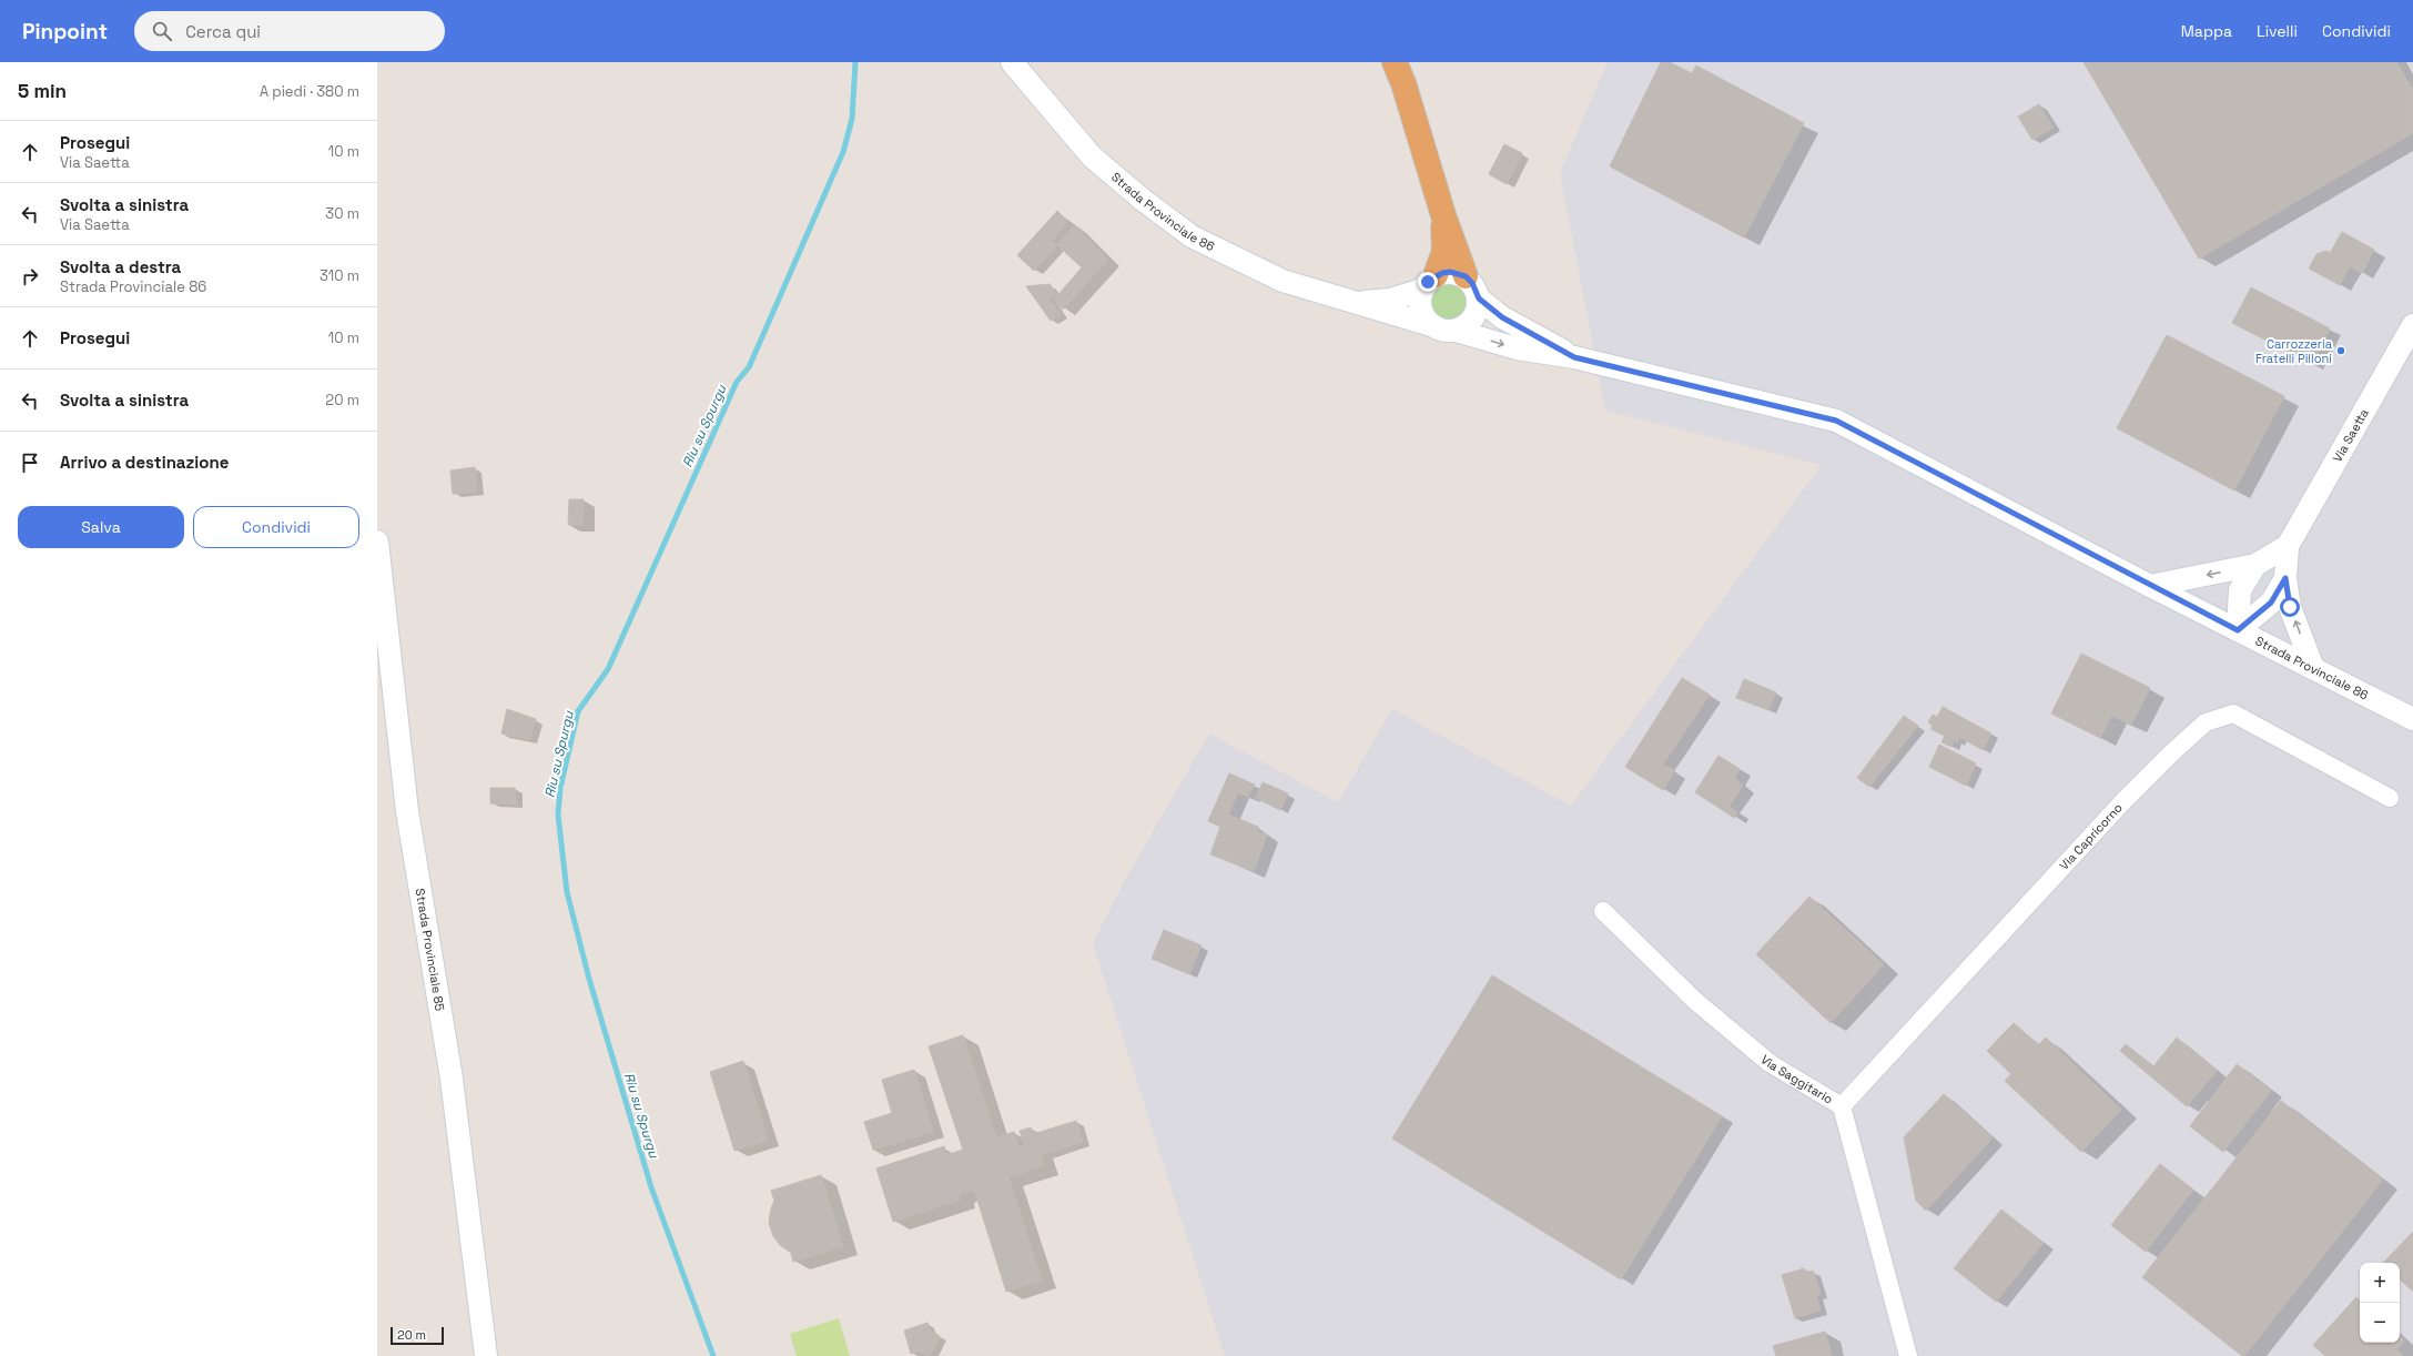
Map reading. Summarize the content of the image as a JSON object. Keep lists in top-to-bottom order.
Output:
{
  "streets": {
    "street": [
      "Strada Provinciale 86",
      "Via Saetta",
      "Via Capricorno",
      "Strada Provinciale 85",
      "Via Saggitario"
    ]
  },
  "crossings": [
    ["Strada Provinciale 86", "Via Saetta"],
    ["Via Capricorno", "Via Saggitario"]
  ],
  "water": ["Riu su Spurgu"],
  "places": ["Carrozzeria Fratelli Pilloni"],
  "scale_bar": "20 m",
  "page": {
    "header": "Pinpoint",
    "search": "Cerca qui",
    "nav": ["Mappa", "Livelli", "Condividi"],
    "heading": ["5 min", "A piedi · 380 m"],
    "list": [
      ["Prosegui", "Via Saetta", "10 m"],
      ["Svolta a sinistra", "Via Saetta", "30 m"],
      ["Svolta a destra", "Strada Provinciale 86", "310 m"],
      ["Prosegui", "10 m"],
      ["Svolta a sinistra", "20 m"],
      "Arrivo a destinazione"
    ],
    "buttons": ["Salva", "Condividi"],
    "map_buttons": ["+", "−"],
    "scale": "20 m"
  }
}
